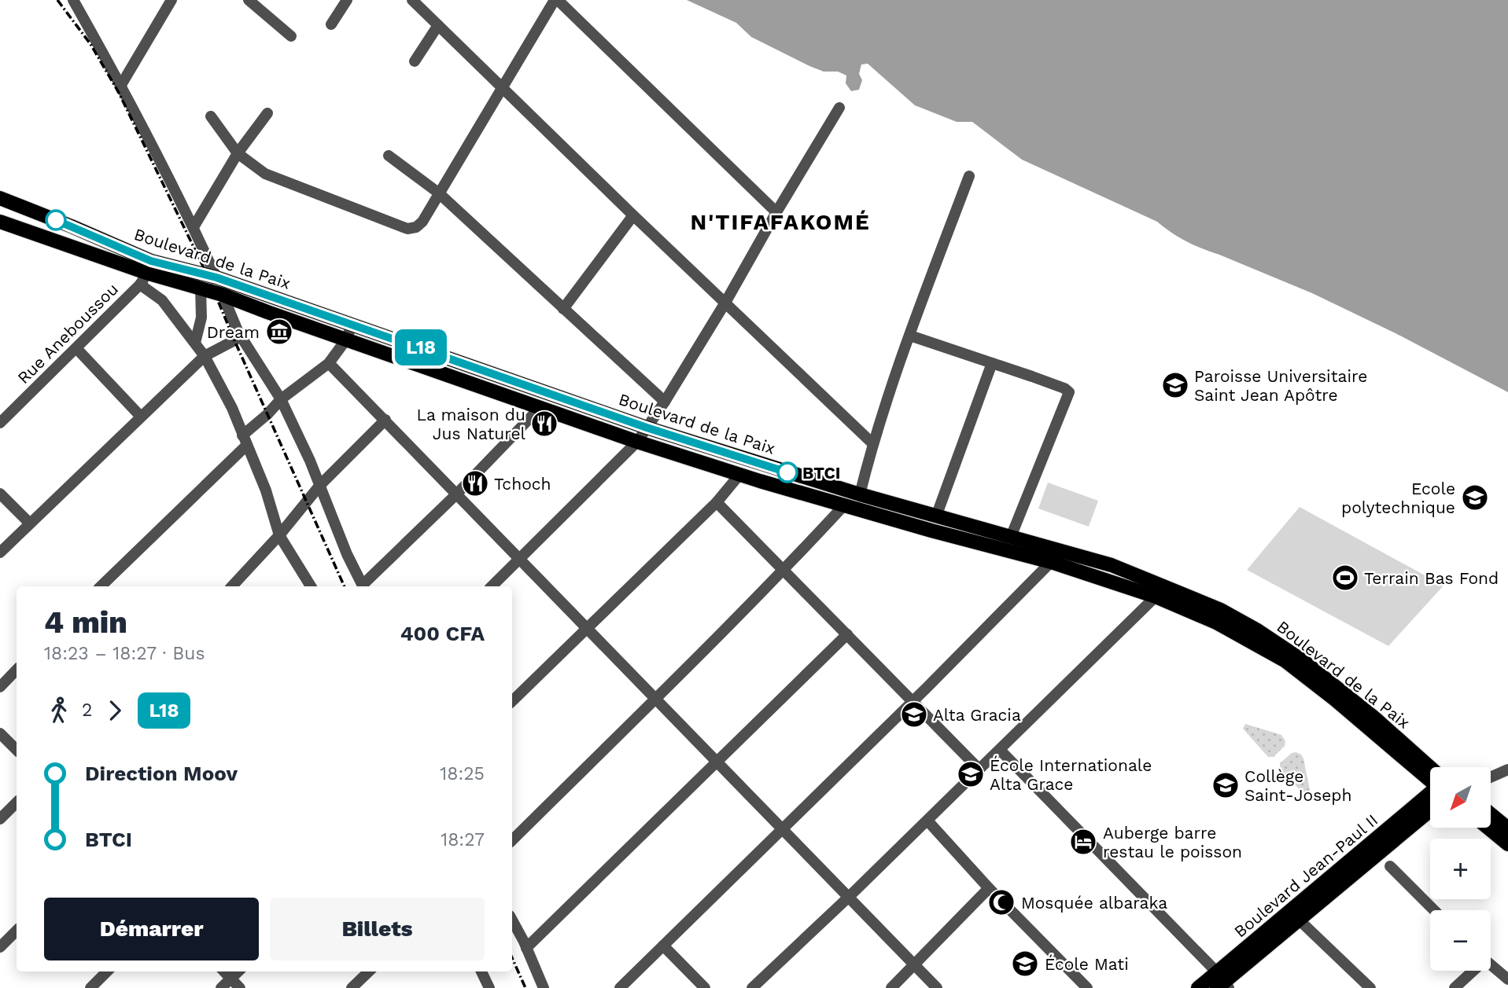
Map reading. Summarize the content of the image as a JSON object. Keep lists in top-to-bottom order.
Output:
{
  "streets": {
    "main road": ["Boulevard de la Paix", "Boulevard Jean-Paul II"],
    "street": ["Rue Aneboussou"]
  },
  "crossings": [
    ["Boulevard de la Paix", "Rue Aneboussou"]
  ],
  "districts": ["N'TIFAFAKOMÉ"],
  "places": {
    "museum": ["Dream"],
    "school or university": [
      "Paroisse Universitaire Saint Jean Apôtre",
      "Ecole polytechnique",
      "Alta Gracia",
      "École Internationale Alta Grace",
      "Collège Saint-Joseph",
      "École Mati"
    ],
    "restaurant": ["La maison du Jus Naturel", "Tchoch"],
    "other": ["BTCI"],
    "sports": ["Terrain Bas Fond"],
    "hotel": ["Auberge barre restau le poisson"],
    "mosque": ["Mosquée albaraka"]
  },
  "lines": ["bus line L18"],
  "north": "bottom left",
  "page": {
    "on_map": "L18",
    "heading": ["4 min", "18:23 – 18:27 · Bus", "400 CFA"],
    "legs": ["2", "L18"],
    "list": [
      {
        "name": "Direction Moov",
        "value": "18:25"
      },
      {
        "name": "BTCI",
        "value": "18:27"
      }
    ],
    "map_buttons": ["+", "−"],
    "buttons": ["Démarrer", "Billets"]
  }
}
